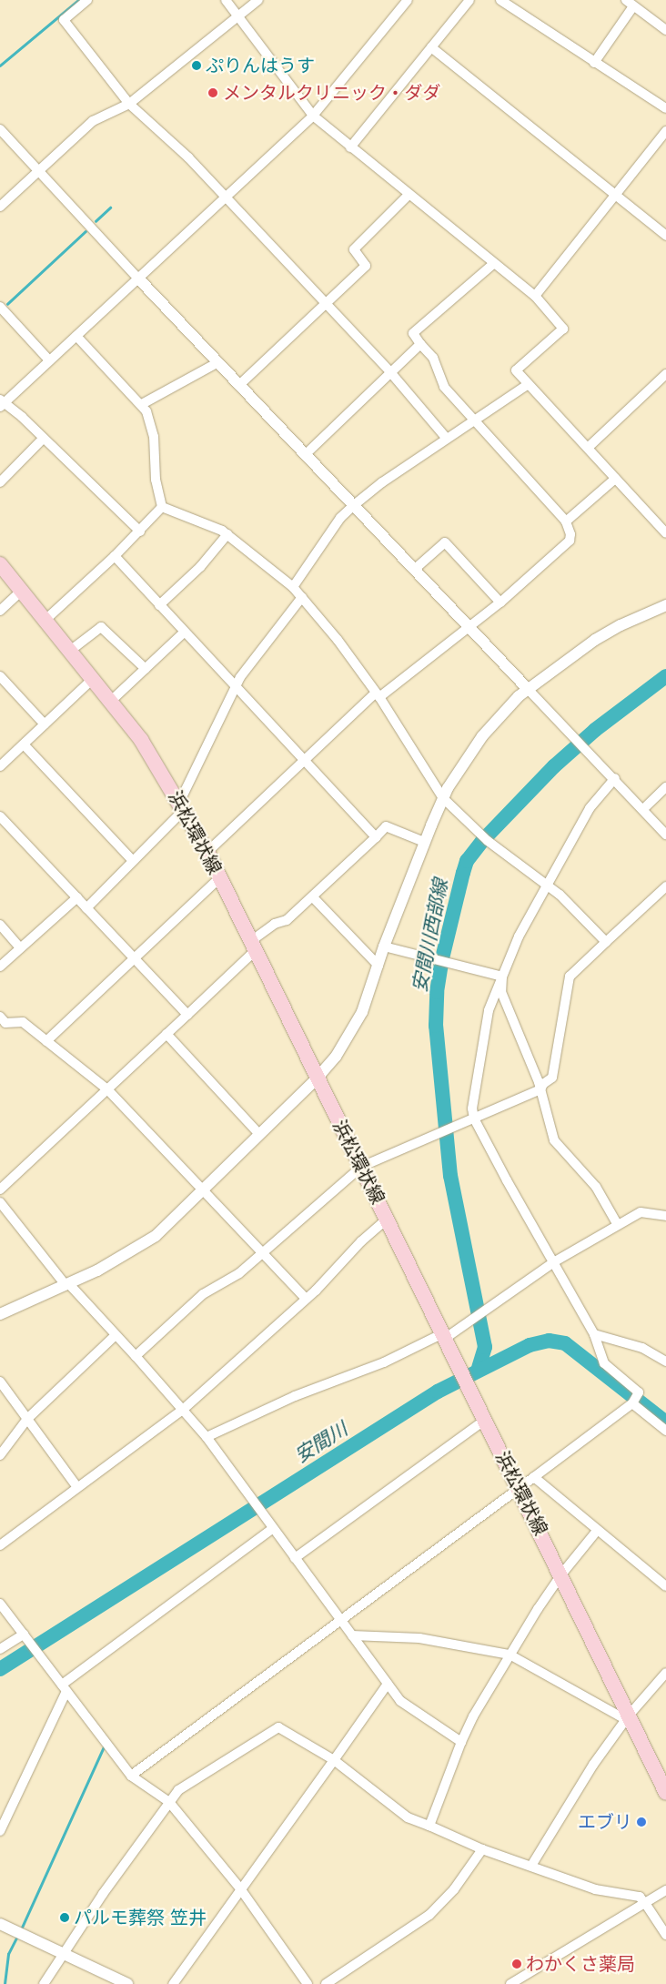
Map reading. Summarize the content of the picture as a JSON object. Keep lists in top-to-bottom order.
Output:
{
  "streets": {
    "main road": ["浜松環状線"]
  },
  "water": ["安間川西部線", "安間川"],
  "places": [
    "ぷりんはうす",
    "メンタルクリニック・ダダ",
    "エブリ",
    "パルモ葬祭 笠井",
    "わかくさ薬局"
  ]
}
